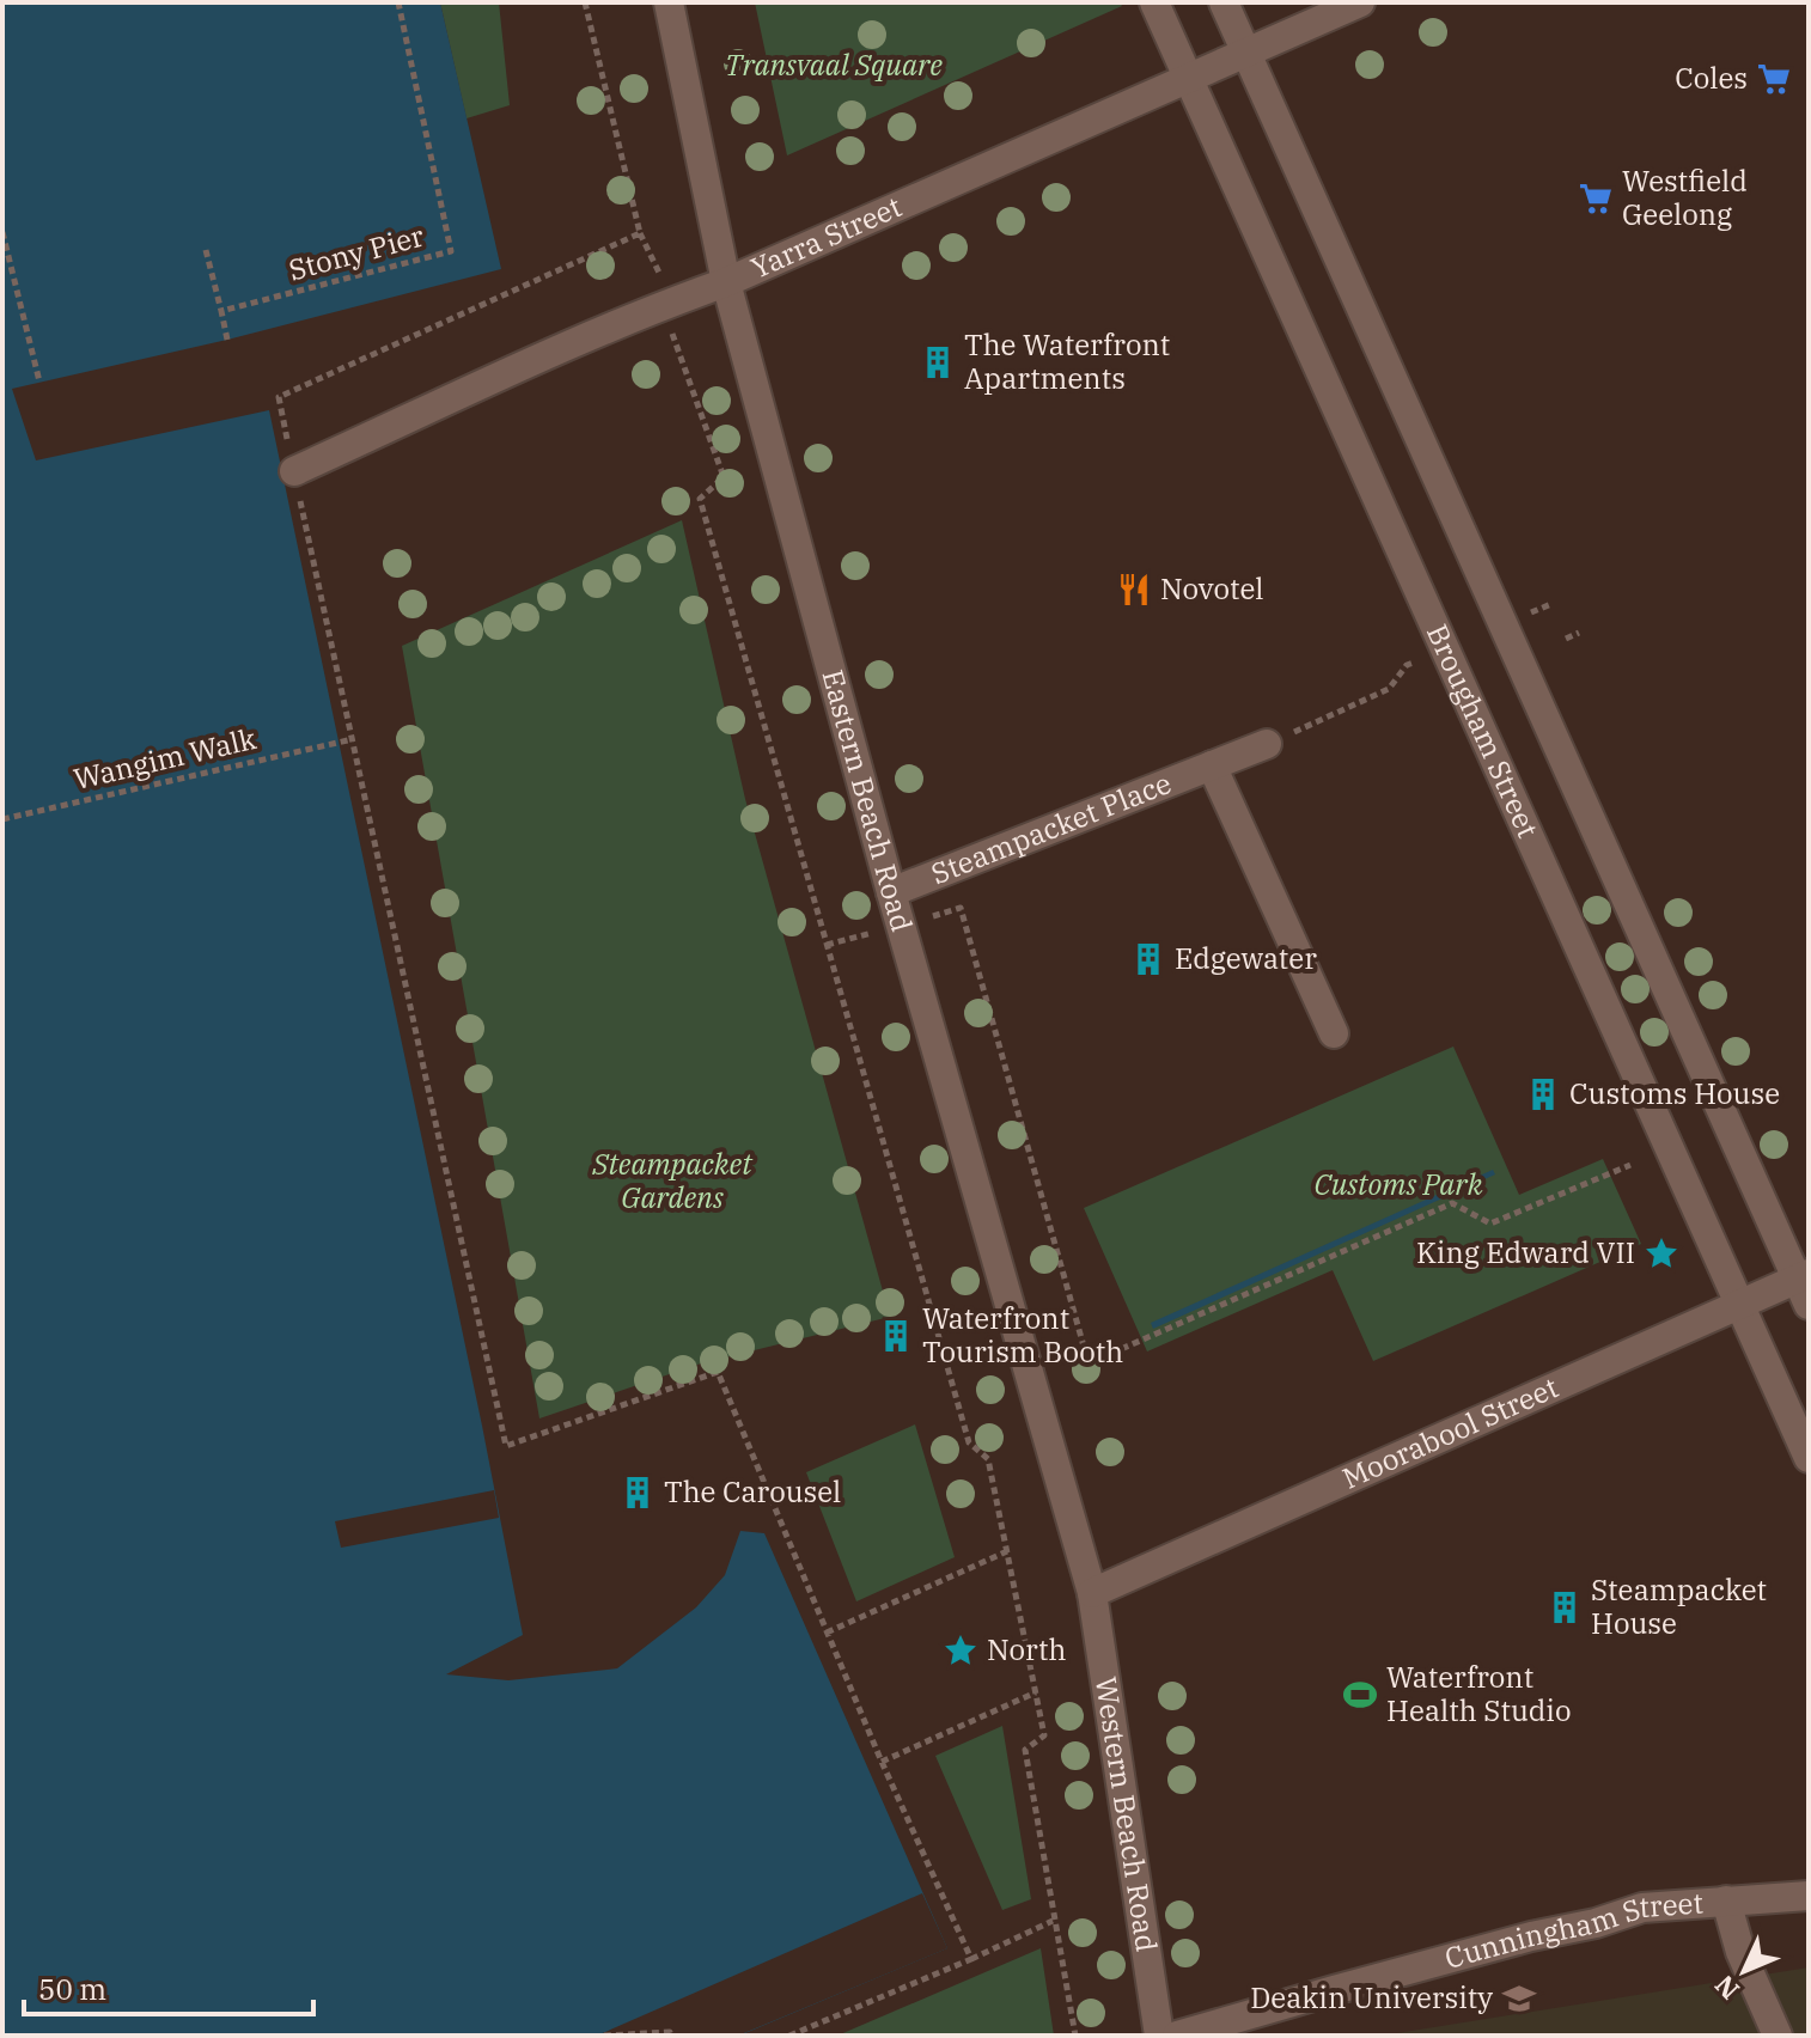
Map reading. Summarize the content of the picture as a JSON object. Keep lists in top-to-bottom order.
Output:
{
  "streets": {
    "street": [
      "Yarra Street",
      "Brougham Street",
      "Eastern Beach Road",
      "Steampacket Place",
      "Moorabool Street",
      "Western Beach Road",
      "Cunningham Street"
    ],
    "path": ["Stony Pier", "Wangim Walk"]
  },
  "crossings": [
    ["Yarra Street", "Brougham Street"],
    ["Yarra Street", "Eastern Beach Road"],
    ["Brougham Street", "Moorabool Street"],
    ["Eastern Beach Road", "Steampacket Place"],
    ["Eastern Beach Road", "Moorabool Street"],
    ["Eastern Beach Road", "Western Beach Road"],
    ["Moorabool Street", "Western Beach Road"]
  ],
  "parks": ["Transvaal Square", "Steampacket Gardens", "Customs Park"],
  "places": {
    "supermarket": ["Coles", "Westfield Geelong"],
    "building": [
      "The Waterfront Apartments",
      "Edgewater",
      "Customs House",
      "Waterfront Tourism Booth",
      "The Carousel",
      "Steampacket House"
    ],
    "restaurant": ["Novotel"],
    "place": ["King Edward VII", "North"],
    "sports": ["Waterfront Health Studio"],
    "school or university": ["Deakin University"]
  },
  "scale_bar": "50 m",
  "north": "bottom left"
}
